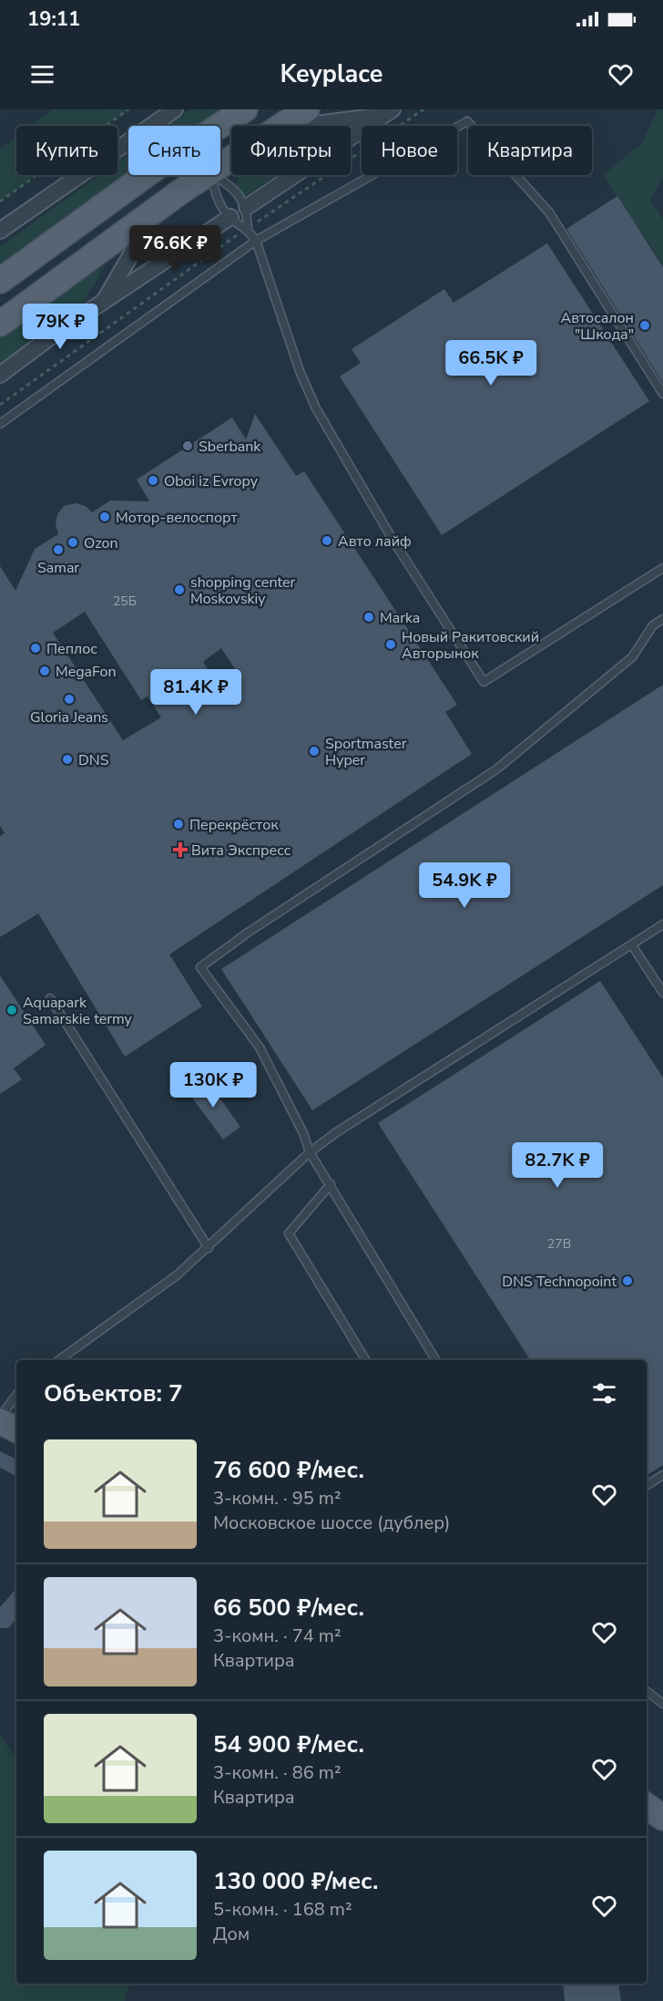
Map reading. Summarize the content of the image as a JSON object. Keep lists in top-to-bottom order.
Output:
{
  "places": {
    "other": [
      "Автосалон \"Шкода\"",
      "Sberbank",
      "Oboi iz Evropy",
      "Мотор-велоспорт",
      "Авто лайф",
      "Ozon",
      "Samar",
      "shopping center Moskovskiy",
      "Marka",
      "Новый Ракитовский Авторынок",
      "Пеплос",
      "MegaFon",
      "Gloria Jeans",
      "Sportmaster Hyper",
      "DNS",
      "Перекрёсток",
      "Aquapark Samarskie termy",
      "DNS Technopoint"
    ],
    "health": ["Вита Экспресс"]
  },
  "house_numbers": ["25Б", "27В"],
  "page": {
    "status": "19:11",
    "header": "Keyplace",
    "chip": [
      "Купить",
      "Снять",
      "Фильтры",
      "Новое",
      "Квартира"
    ],
    "price": [
      "76.6K ₽",
      "79K ₽",
      "66.5K ₽",
      "81.4K ₽",
      "54.9K ₽",
      "130K ₽",
      "82.7K ₽"
    ],
    "heading": "Объектов: 7",
    "list": [
      {
        "name": "76 600 ₽/мес.",
        "note": "3-комн. · 95 m² · Московское шоссе (дублер)"
      },
      {
        "name": "66 500 ₽/мес.",
        "note": "3-комн. · 74 m² · Квартира"
      },
      {
        "name": "54 900 ₽/мес.",
        "note": "3-комн. · 86 m² · Квартира"
      },
      {
        "name": "130 000 ₽/мес.",
        "note": "5-комн. · 168 m² · Дом"
      }
    ]
  }
}
